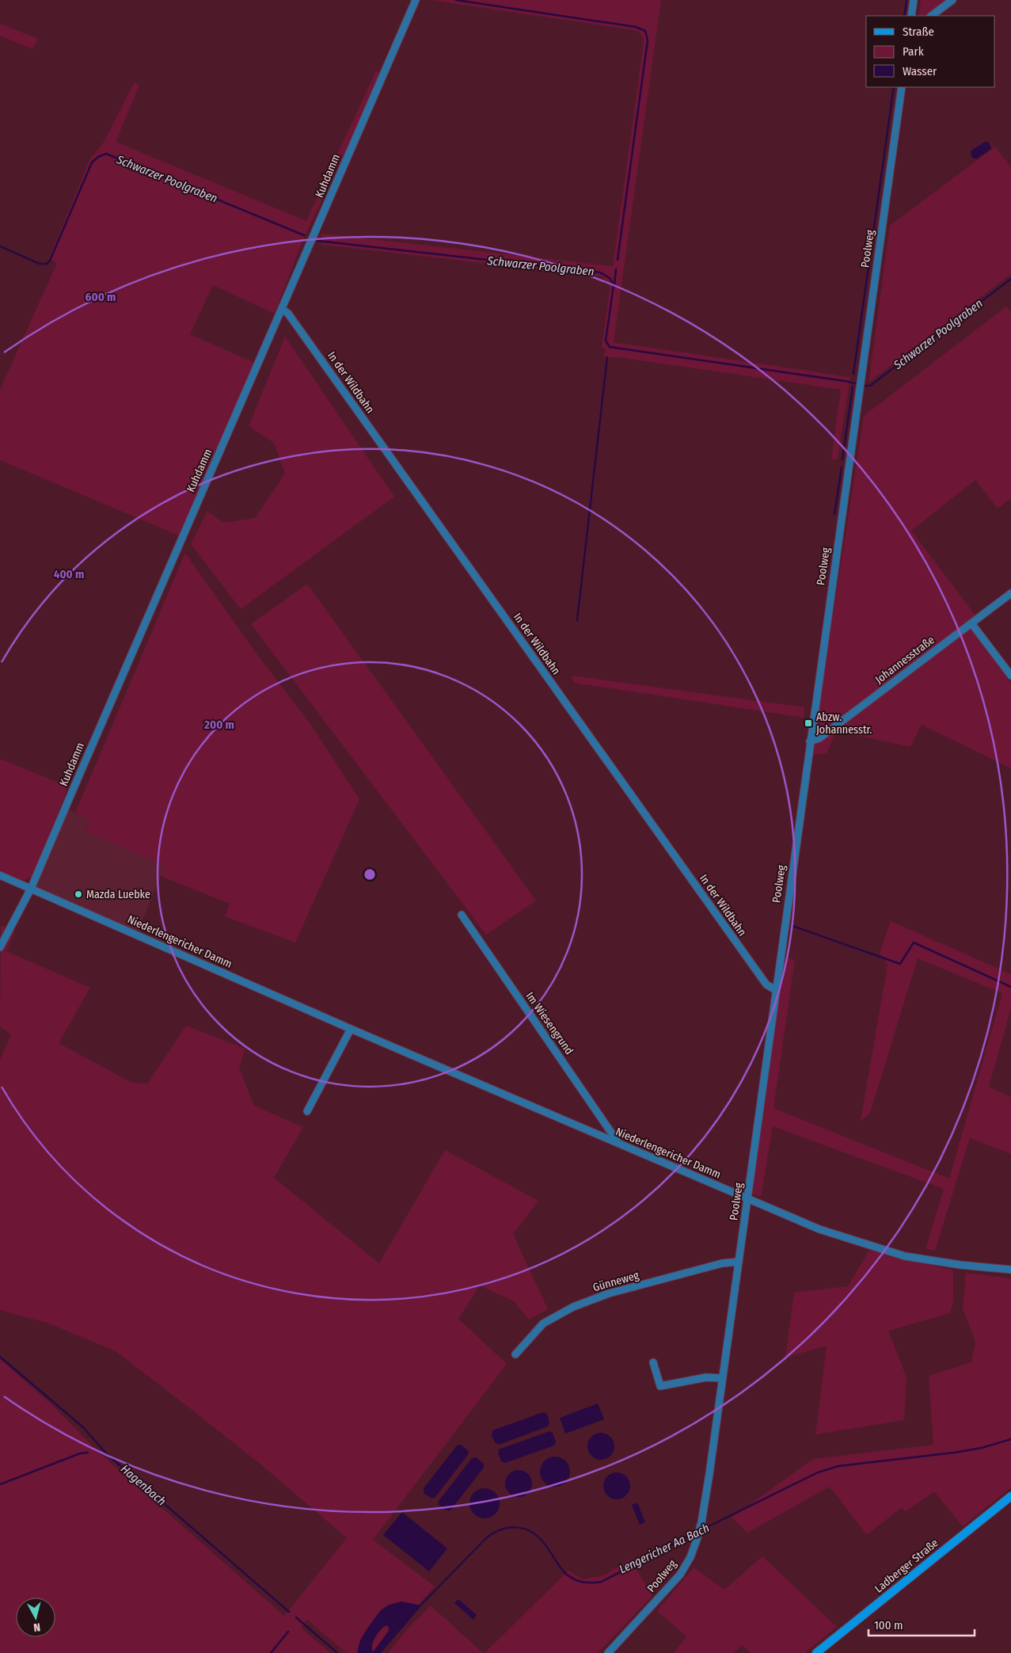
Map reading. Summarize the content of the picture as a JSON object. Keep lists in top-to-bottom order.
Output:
{
  "streets": {
    "main road": ["Ladberger Straße"],
    "street": [
      "Kuhdamm",
      "Poolweg",
      "In der Wildbahn",
      "Johannesstraße",
      "Niederlengericher Damm",
      "Im Wiesengrund",
      "Günneweg"
    ]
  },
  "crossings": [
    ["Kuhdamm", "In der Wildbahn"],
    ["Kuhdamm", "Niederlengericher Damm"],
    ["Poolweg", "In der Wildbahn"],
    ["Poolweg", "Johannesstraße"],
    ["Poolweg", "Niederlengericher Damm"],
    ["Poolweg", "Günneweg"],
    ["Niederlengericher Damm", "Im Wiesengrund"]
  ],
  "water": ["Schwarzer Poolgraben", "Hagenbach", "Lengericher Aa Bach"],
  "places": {
    "transit": ["Abzw. Johannesstr."],
    "other": ["Mazda Luebke"]
  },
  "legend": ["Straße", "Park", "Wasser"],
  "scale_bar": "100 m",
  "north": "bottom",
  "rings": ["600 m", "400 m", "200 m"]
}
